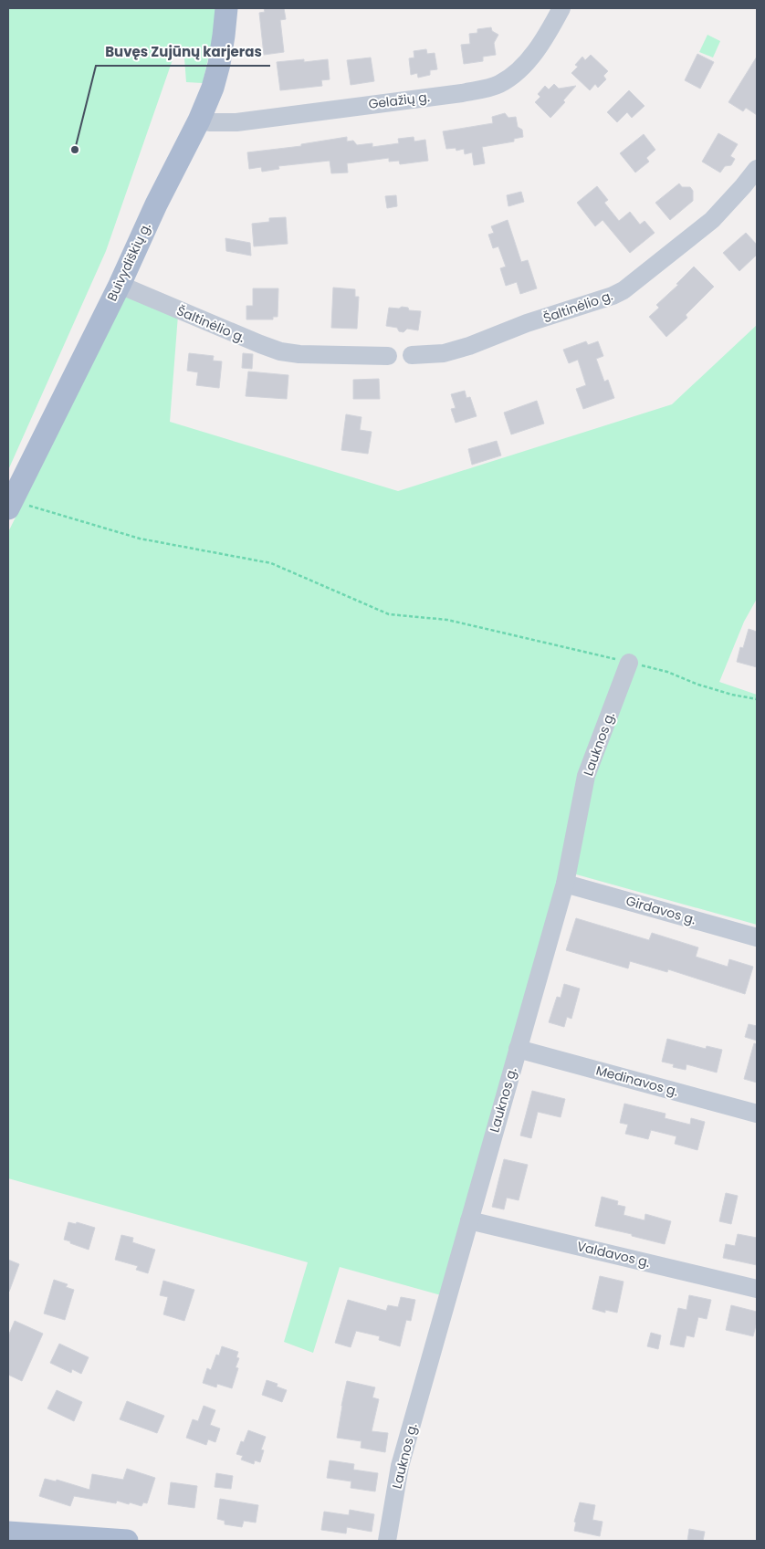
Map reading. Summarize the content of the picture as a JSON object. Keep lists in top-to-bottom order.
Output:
{
  "streets": {
    "main road": ["Buivydiškių g."],
    "street": [
      "Gelažių g.",
      "Šaltinėlio g.",
      "Lauknos g.",
      "Girdavos g.",
      "Medinavos g.",
      "Valdavos g."
    ]
  },
  "crossings": [
    ["Gelažių g.", "Buivydiškių g."],
    ["Buivydiškių g.", "Šaltinėlio g."],
    ["Lauknos g.", "Girdavos g."],
    ["Lauknos g.", "Medinavos g."],
    ["Lauknos g.", "Valdavos g."]
  ],
  "places": ["Buvęs Zujūnų karjeras"]
}
